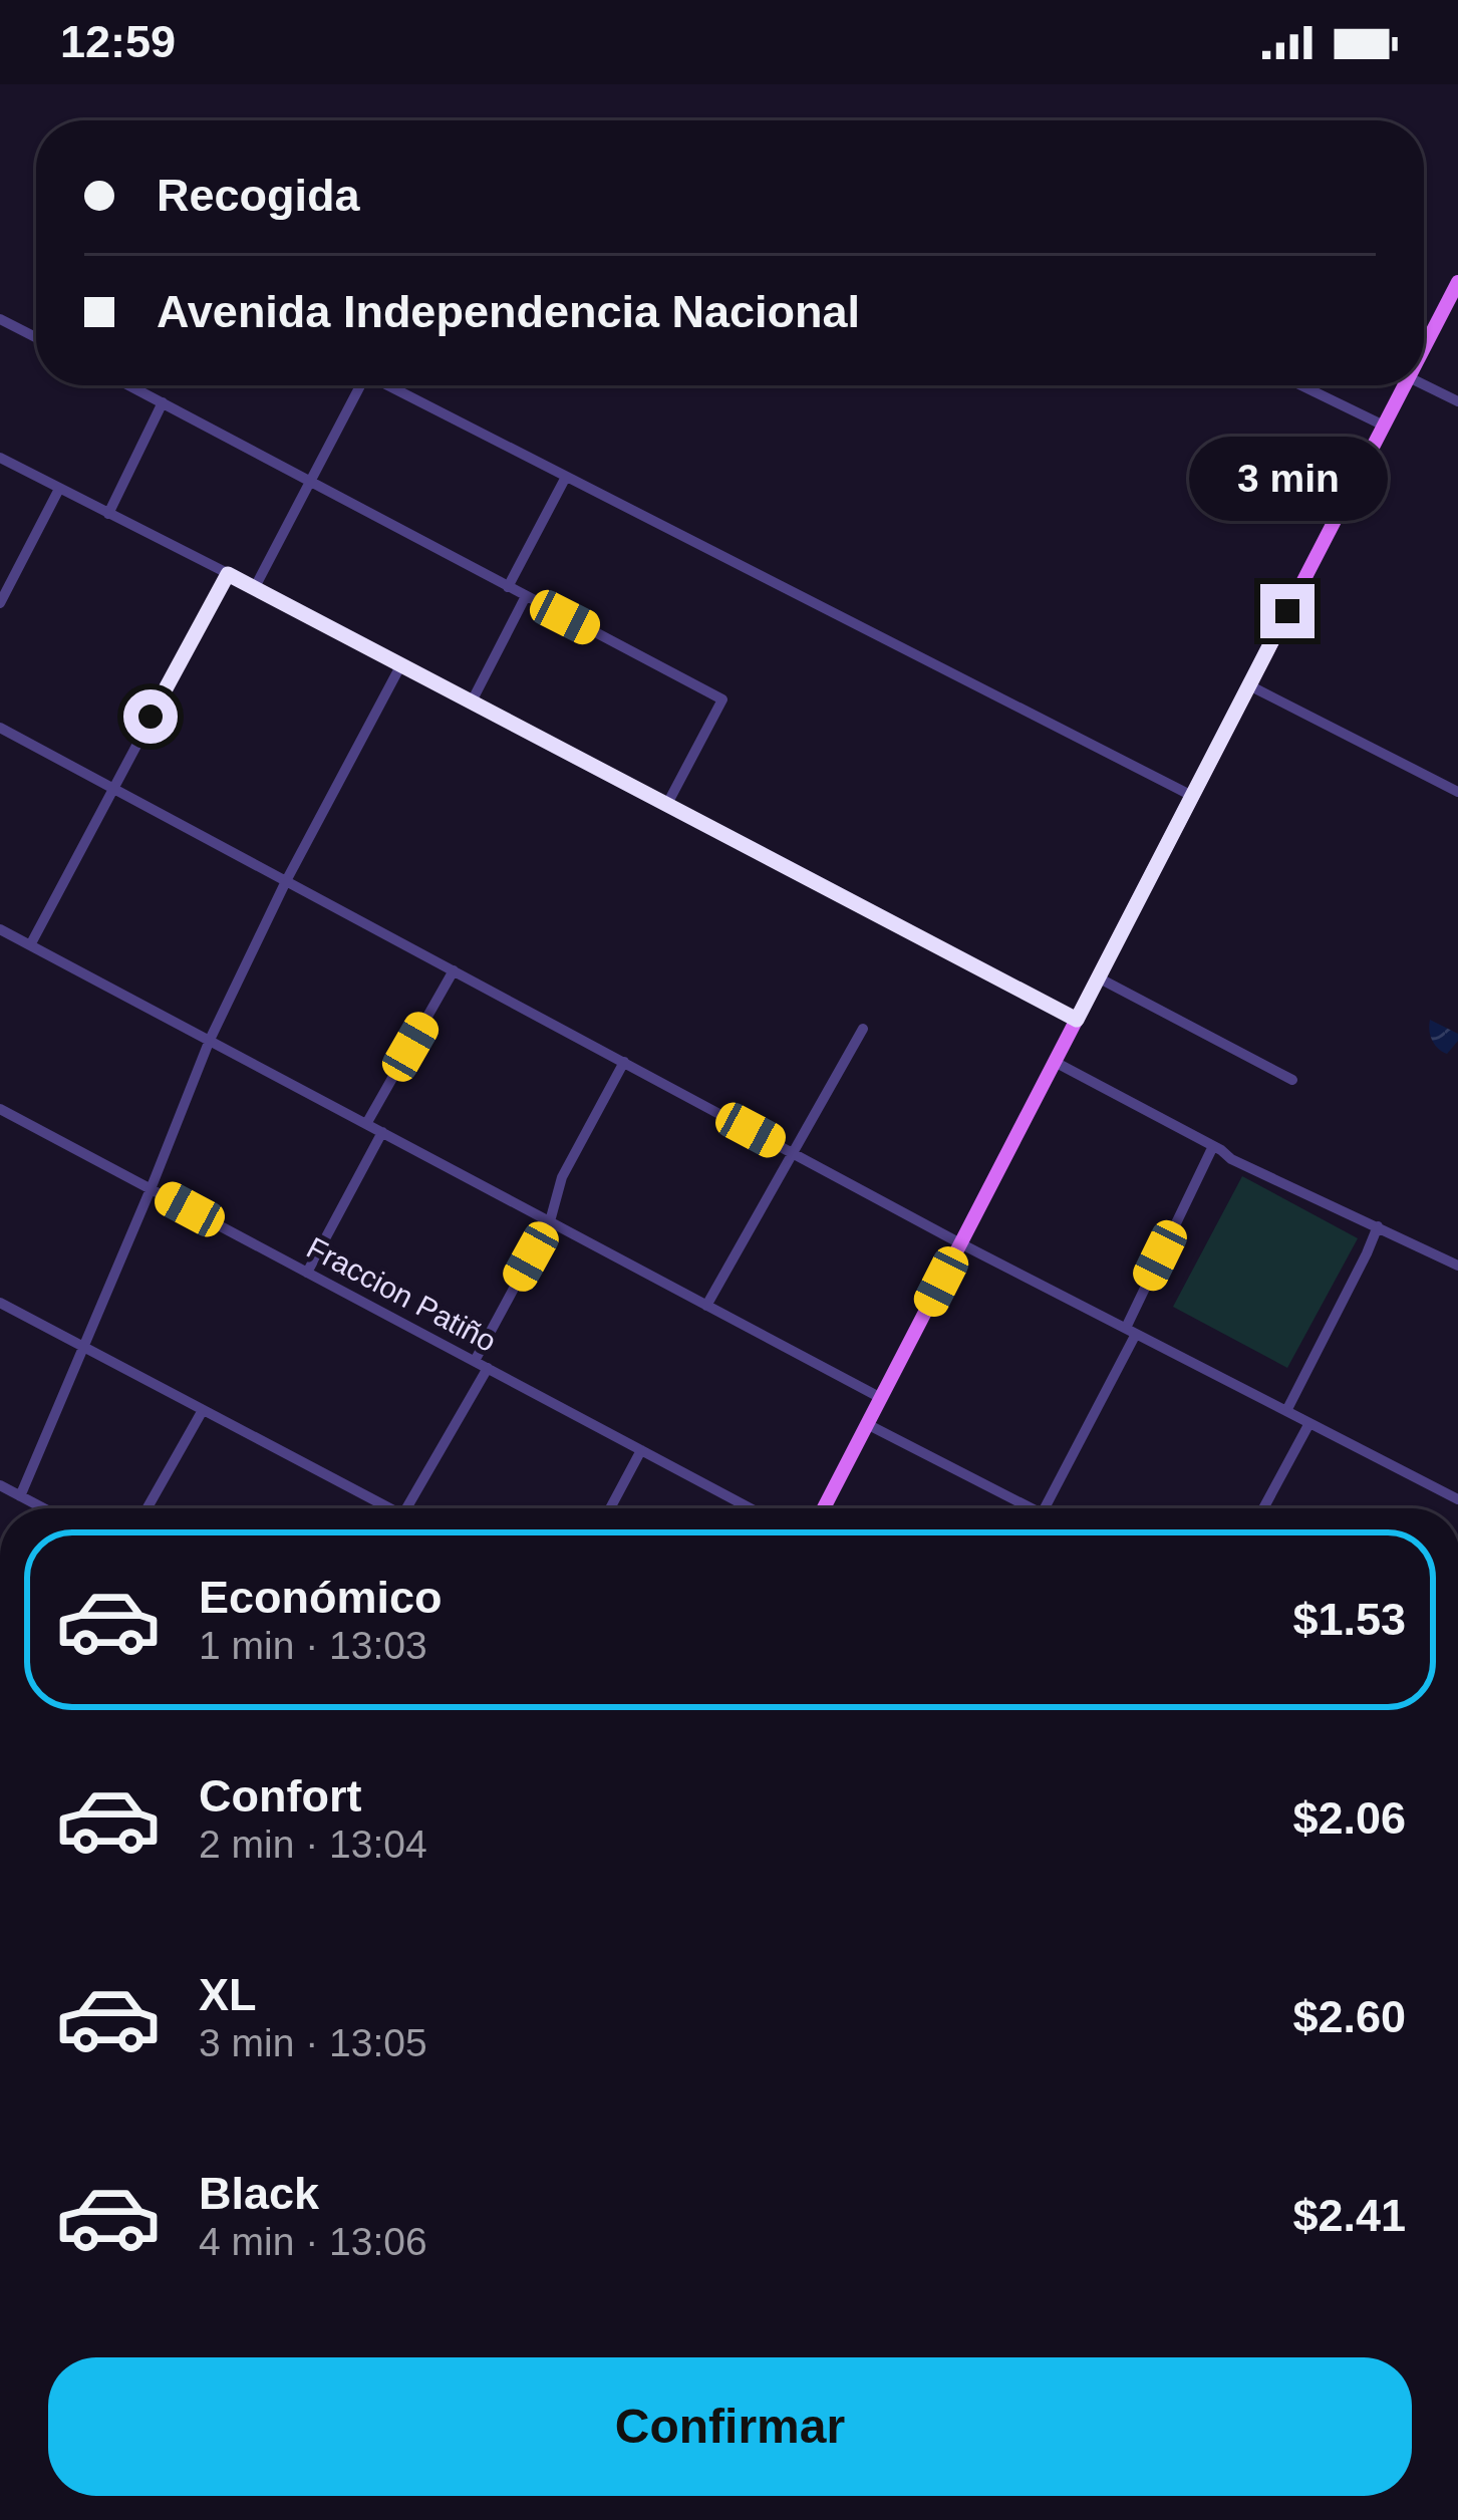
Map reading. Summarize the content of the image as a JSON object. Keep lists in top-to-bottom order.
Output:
{
  "streets": {
    "street": ["Fraccion Patiño"]
  },
  "page": {
    "status": "12:59",
    "banner": ["Recogida", "Avenida Independencia Nacional"],
    "bubble": "3 min",
    "list": [
      {
        "name": "Económico",
        "note": "1 min · 13:03",
        "value": "$1.53"
      },
      {
        "name": "Confort",
        "note": "2 min · 13:04",
        "value": "$2.06"
      },
      {
        "name": "XL",
        "note": "3 min · 13:05",
        "value": "$2.60"
      },
      {
        "name": "Black",
        "note": "4 min · 13:06",
        "value": "$2.41"
      }
    ],
    "buttons": "Confirmar"
  }
}
